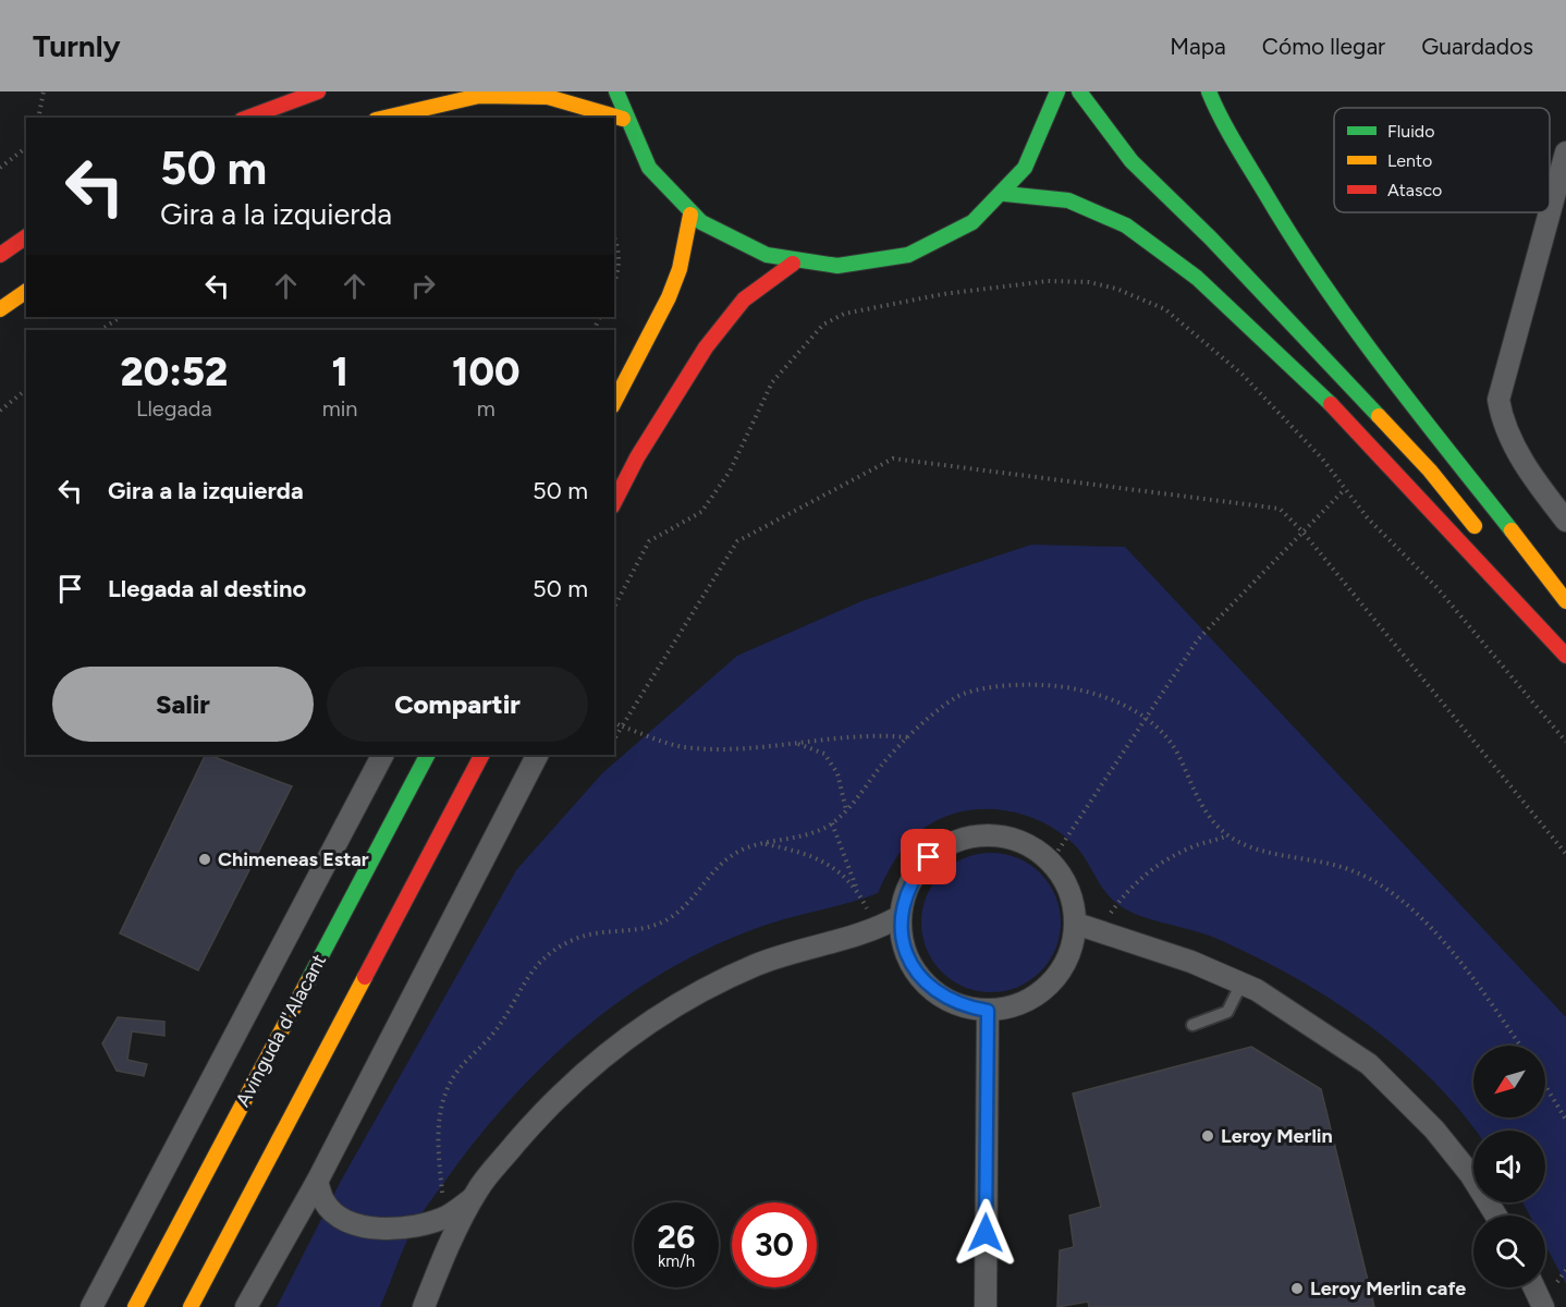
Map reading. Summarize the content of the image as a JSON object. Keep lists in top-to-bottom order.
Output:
{
  "streets": {
    "main road": ["Avinguda d'Alacant"]
  },
  "places": ["Chimeneas Estar", "Leroy Merlin", "Leroy Merlin cafe"],
  "legend": ["Fluido", "Lento", "Atasco"],
  "north": "bottom left",
  "page": {
    "header": "Turnly",
    "nav": ["Mapa", "Cómo llegar", "Guardados"],
    "turn": ["50 m", "Gira a la izquierda"],
    "eta": [
      "20:52",
      "Llegada",
      "1",
      "min",
      "100",
      "m"
    ],
    "list": [
      {
        "name": "Gira a la izquierda",
        "value": "50 m"
      },
      {
        "name": "Llegada al destino",
        "value": "50 m"
      }
    ],
    "buttons": ["Salir", "Compartir"],
    "speed": "26 km/h",
    "limit": "30"
  }
}
